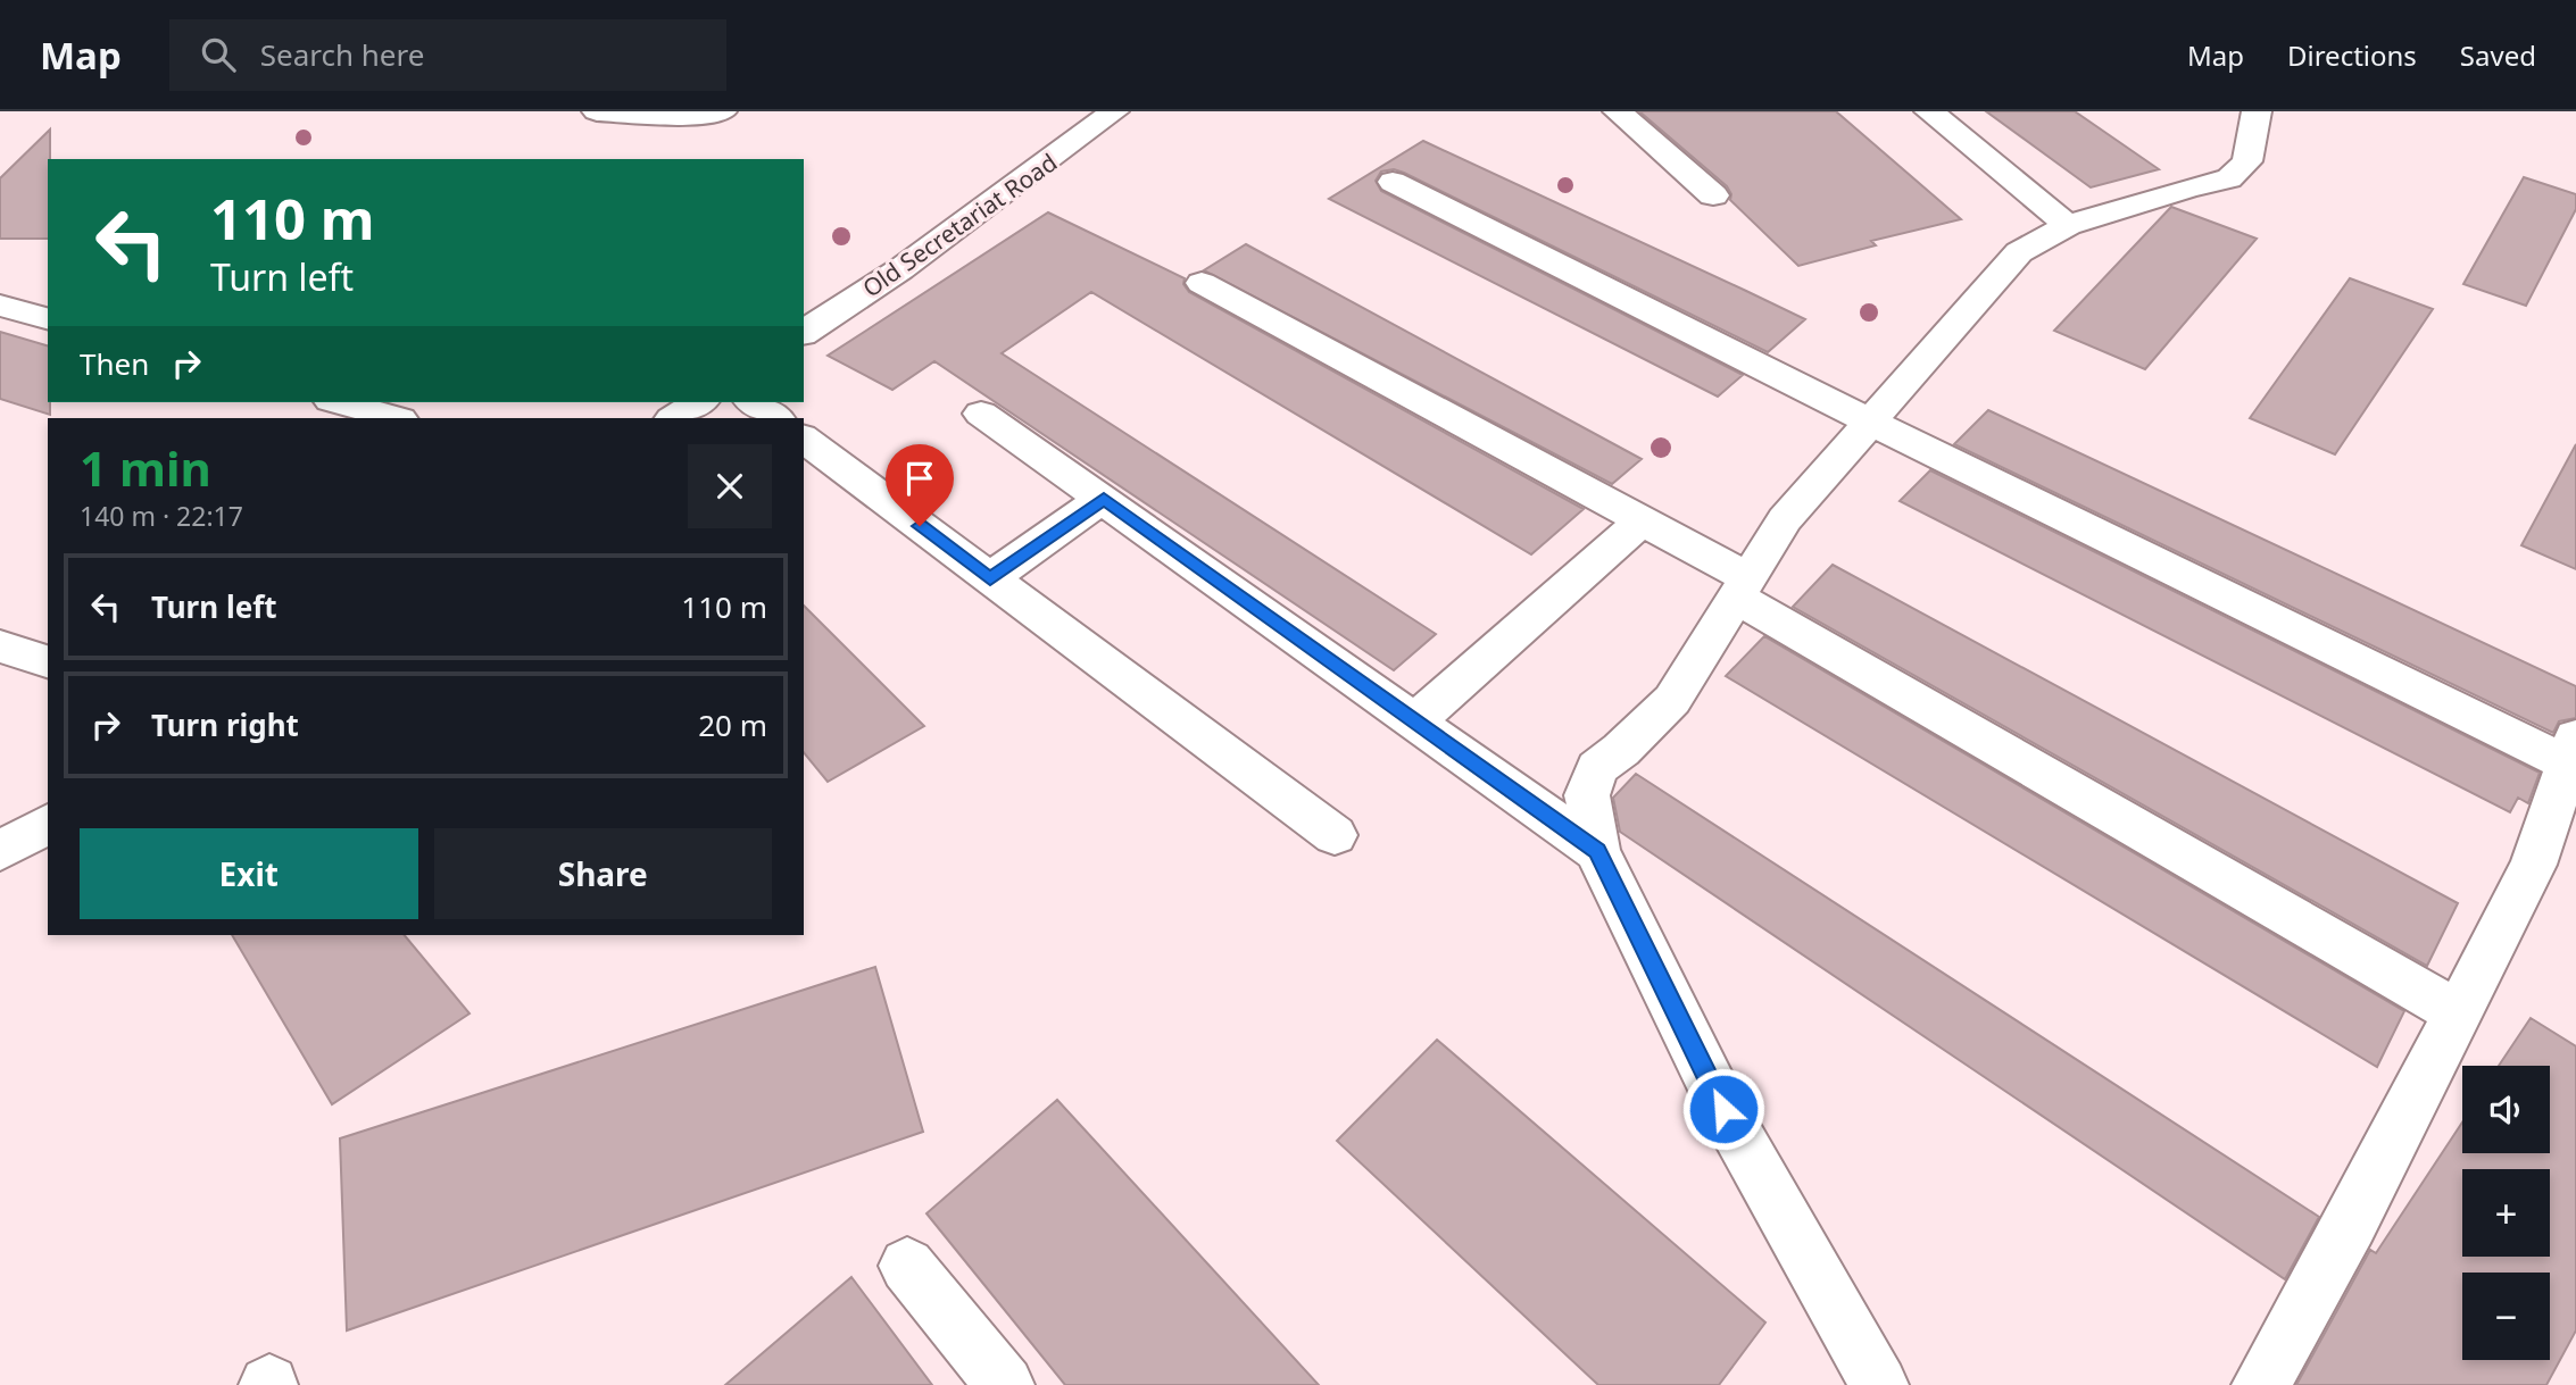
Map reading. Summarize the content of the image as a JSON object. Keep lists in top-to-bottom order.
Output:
{
  "streets": {
    "street": ["Old Secretariat Road"]
  },
  "page": {
    "header": "Map",
    "search": "Search here",
    "nav": ["Map", "Directions", "Saved"],
    "turn": ["110 m", "Turn left"],
    "then": "Then",
    "heading": ["1 min", "140 m · 22:17"],
    "list": [
      {
        "name": "Turn left",
        "value": "110 m"
      },
      {
        "name": "Turn right",
        "value": "20 m"
      }
    ],
    "buttons": ["Exit", "Share"],
    "map_buttons": ["+", "−"]
  }
}
